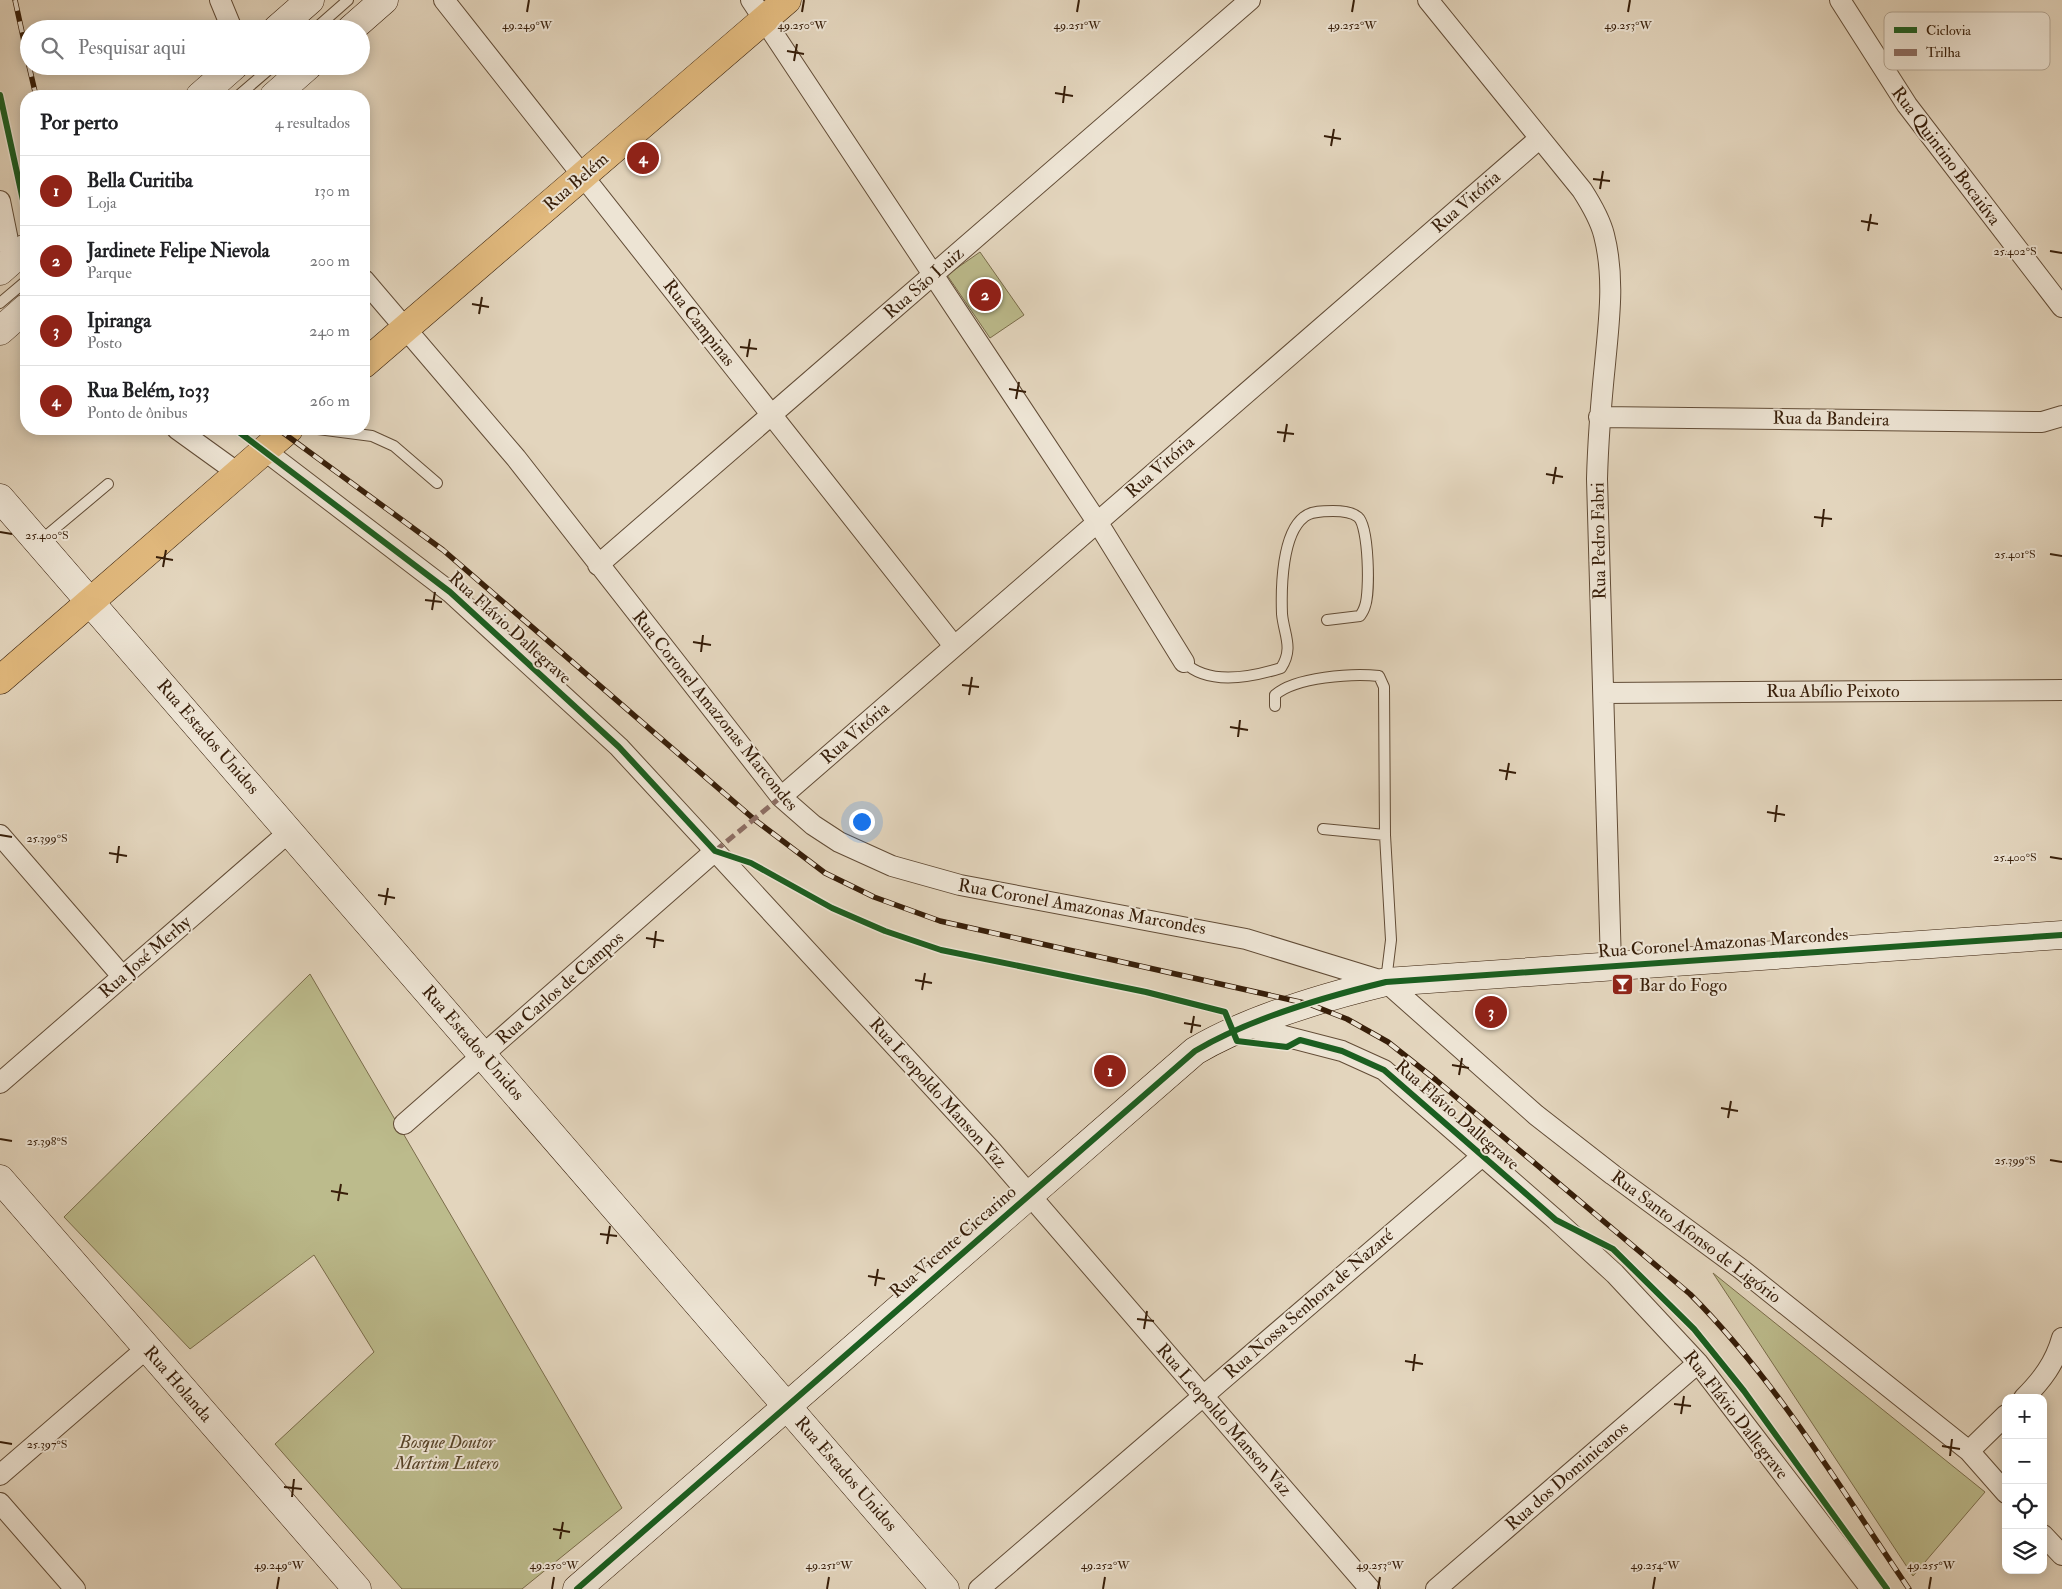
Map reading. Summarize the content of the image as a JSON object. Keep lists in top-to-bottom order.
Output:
{
  "streets": {
    "main road": [
      "Rua Belém",
      "Rua Coronel Amazonas Marcondes",
      "Rua Estados Unidos",
      "Rua Vicente Ciccarino",
      "Rua Holanda"
    ],
    "street": [
      "Rua Quintino Bocaiúva",
      "Rua Vitória",
      "Rua São Luiz",
      "Rua Campinas",
      "Rua da Bandeira",
      "Rua Pedro Fabri",
      "Rua Flávio Dallegrave",
      "Rua Abílio Peixoto",
      "Rua José Merhy",
      "Rua Carlos de Campos",
      "Rua Leopoldo Manson Vaz",
      "Rua Santo Afonso de Ligório",
      "Rua Nossa Senhora de Nazaré",
      "Rua dos Dominicanos"
    ]
  },
  "crossings": [
    ["Rua Belém", "Rua Campinas"],
    ["Rua Belém", "Rua Coronel Amazonas Marcondes"],
    ["Rua Vitória", "Rua Campinas"],
    ["Rua Vitória", "Rua Pedro Fabri"],
    ["Rua Vitória", "Rua Coronel Amazonas Marcondes"],
    ["Rua São Luiz", "Rua Campinas"],
    ["Rua São Luiz", "Rua Coronel Amazonas Marcondes"],
    ["Rua da Bandeira", "Rua Pedro Fabri"],
    ["Rua Pedro Fabri", "Rua Abílio Peixoto"],
    ["Rua Pedro Fabri", "Rua Coronel Amazonas Marcondes"],
    ["Rua Flávio Dallegrave", "Rua Carlos de Campos"],
    ["Rua Flávio Dallegrave", "Rua Leopoldo Manson Vaz"],
    ["Rua Flávio Dallegrave", "Rua Vicente Ciccarino"],
    ["Rua Flávio Dallegrave", "Rua Nossa Senhora de Nazaré"],
    ["Rua Flávio Dallegrave", "Rua dos Dominicanos"],
    ["Rua Coronel Amazonas Marcondes", "Rua Santo Afonso de Ligório"],
    ["Rua Coronel Amazonas Marcondes", "Rua Vicente Ciccarino"],
    ["Rua Estados Unidos", "Rua José Merhy"],
    ["Rua Estados Unidos", "Rua Carlos de Campos"],
    ["Rua Estados Unidos", "Rua Vicente Ciccarino"],
    ["Rua Carlos de Campos", "Rua Leopoldo Manson Vaz"],
    ["Rua Leopoldo Manson Vaz", "Rua Vicente Ciccarino"],
    ["Rua Leopoldo Manson Vaz", "Rua Nossa Senhora de Nazaré"],
    ["Rua Santo Afonso de Ligório", "Rua Vicente Ciccarino"]
  ],
  "parks": ["Bosque Doutor Martim Lutero"],
  "places": {
    "bar": ["Bar do Fogo"]
  },
  "legend": ["Ciclovia", "Trilha"],
  "page": {
    "search": "Pesquisar aqui",
    "heading": ["Por perto", "4 resultados"],
    "pins": [
      "4",
      "2",
      "3",
      "1"
    ],
    "list": [
      {
        "mark": "1",
        "name": "Bella Curitiba",
        "note": "Loja",
        "value": "130 m"
      },
      {
        "mark": "2",
        "name": "Jardinete Felipe Nievola",
        "note": "Parque",
        "value": "200 m"
      },
      {
        "mark": "3",
        "name": "Ipiranga",
        "note": "Posto",
        "value": "240 m"
      },
      {
        "mark": "4",
        "name": "Rua Belém, 1033",
        "note": "Ponto de ônibus",
        "value": "260 m"
      }
    ],
    "map_buttons": ["+", "−"]
  },
  "coordinates": [
    "49.249°W",
    "49.250°W",
    "49.251°W",
    "49.252°W",
    "49.253°W",
    "25.402°S",
    "25.400°S",
    "25.401°S",
    "25.399°S",
    "25.398°S",
    "25.397°S",
    "49.254°W",
    "49.255°W"
  ]
}
